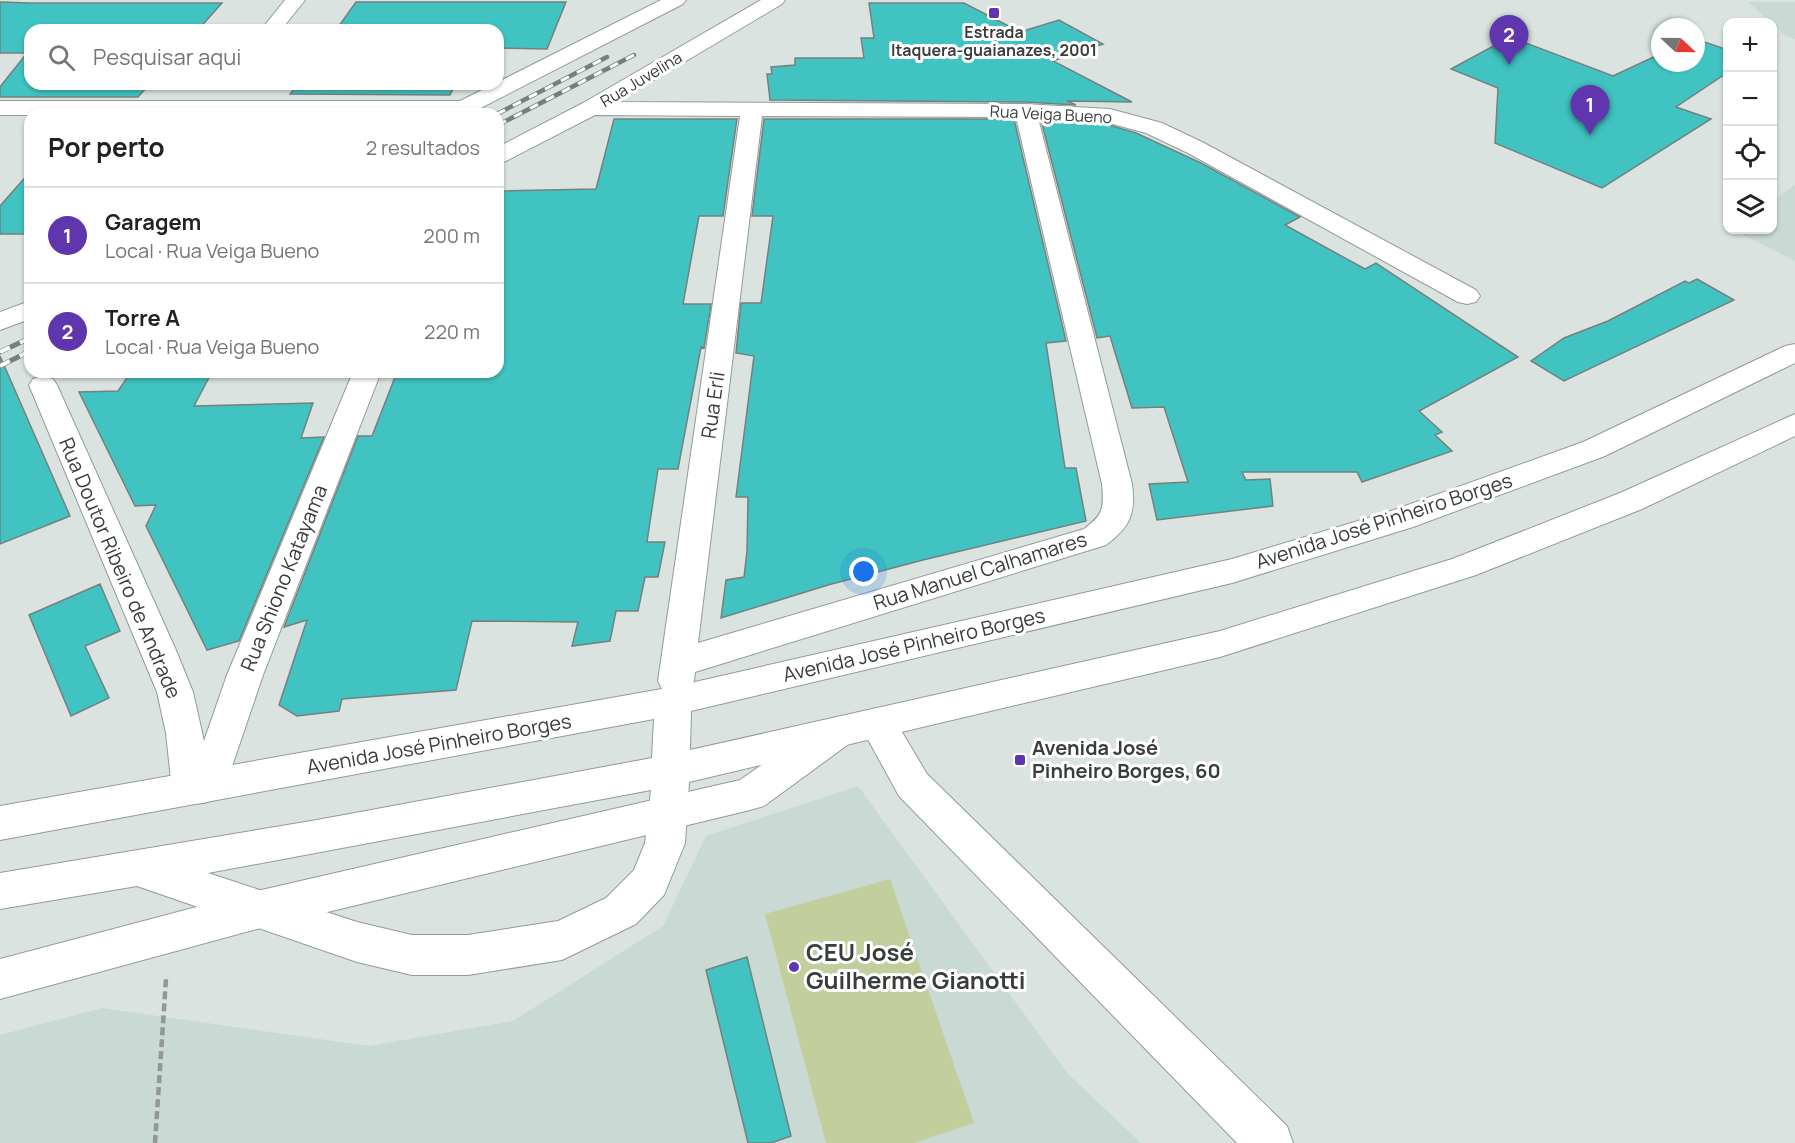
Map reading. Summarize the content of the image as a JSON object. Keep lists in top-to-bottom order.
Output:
{
  "streets": {
    "street": [
      "Rua Juvelina",
      "Rua Veiga Bueno",
      "Rua Erli",
      "Avenida José Pinheiro Borges",
      "Rua Doutor Ribeiro de Andrade",
      "Rua Manuel Calhamares",
      "Rua Shiono Katayama"
    ]
  },
  "crossings": [
    ["Rua Juvelina", "Rua Veiga Bueno"],
    ["Rua Veiga Bueno", "Rua Erli"],
    ["Rua Veiga Bueno", "Rua Manuel Calhamares"],
    ["Rua Erli", "Avenida José Pinheiro Borges"],
    ["Rua Erli", "Rua Manuel Calhamares"],
    ["Avenida José Pinheiro Borges", "Rua Doutor Ribeiro de Andrade"],
    ["Avenida José Pinheiro Borges", "Rua Shiono Katayama"],
    ["Rua Doutor Ribeiro de Andrade", "Rua Shiono Katayama"]
  ],
  "places": {
    "transit": ["Estrada Itaquera-guaianazes, 2001", "Avenida José Pinheiro Borges, 60"],
    "other": ["CEU José Guilherme Gianotti"]
  },
  "north": "right",
  "page": {
    "pins": ["2", "1"],
    "map_buttons": ["+", "−"],
    "search": "Pesquisar aqui",
    "heading": ["Por perto", "2 resultados"],
    "list": [
      {
        "mark": "1",
        "name": "Garagem",
        "note": "Local · Rua Veiga Bueno",
        "value": "200 m"
      },
      {
        "mark": "2",
        "name": "Torre A",
        "note": "Local · Rua Veiga Bueno",
        "value": "220 m"
      }
    ]
  }
}
